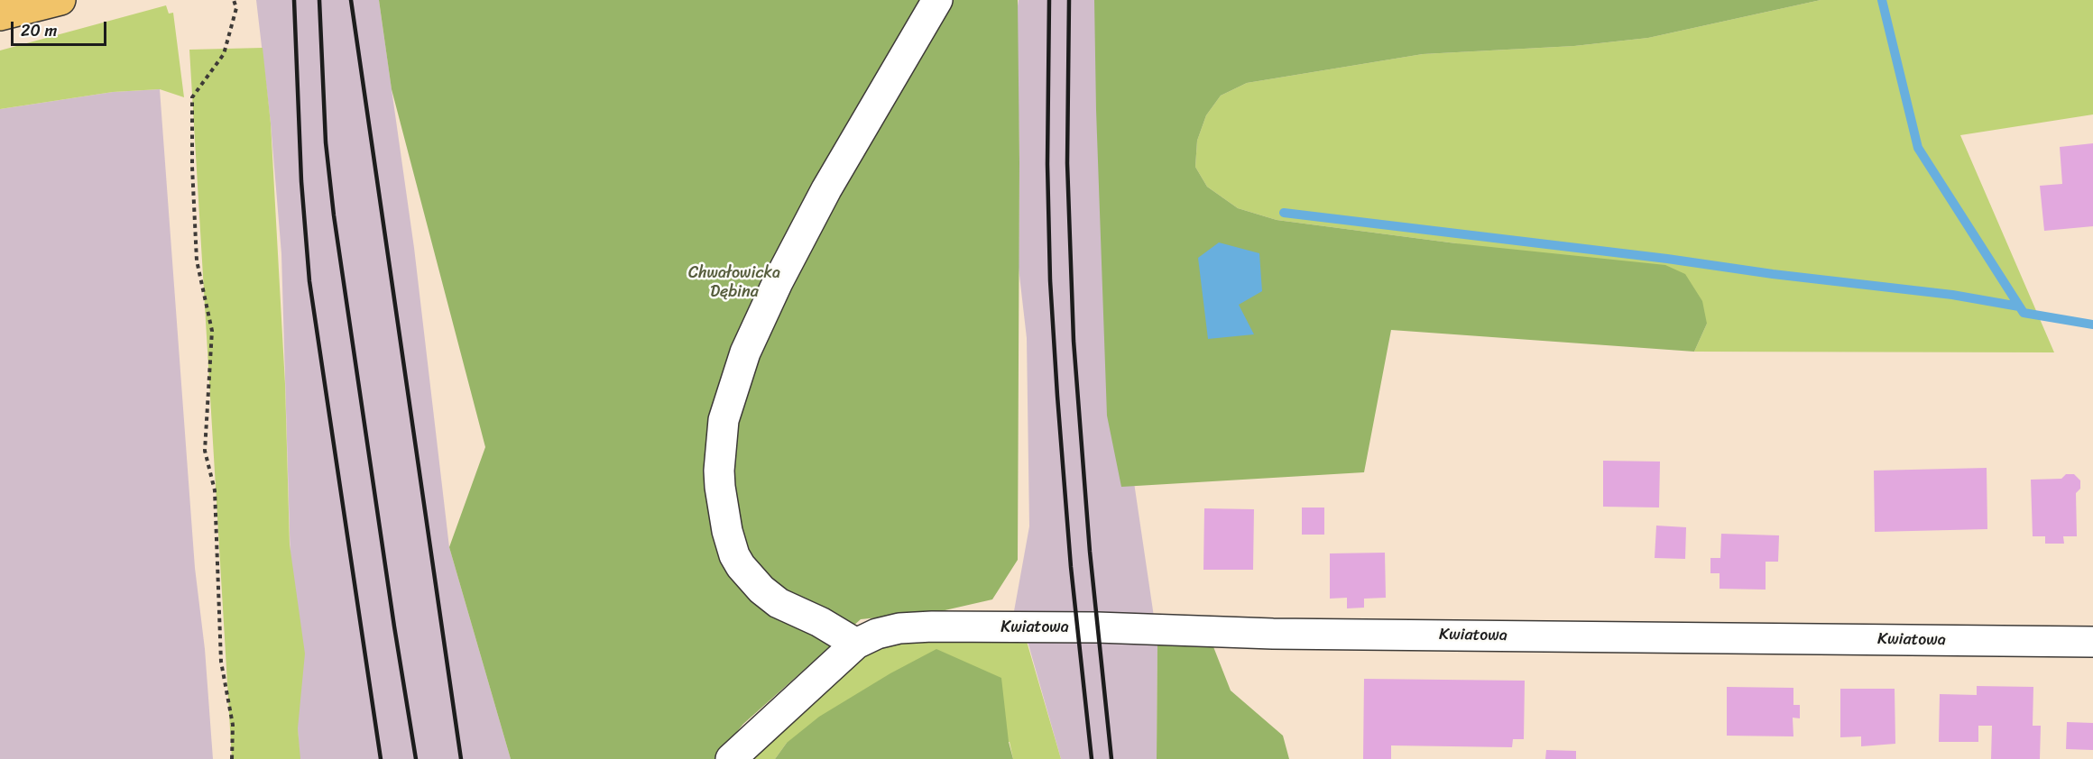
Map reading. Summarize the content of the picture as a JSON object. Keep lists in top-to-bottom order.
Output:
{
  "streets": {
    "street": ["Kwiatowa"]
  },
  "parks": ["Chwałowicka Dębina"],
  "scale_bar": "20 m"
}
